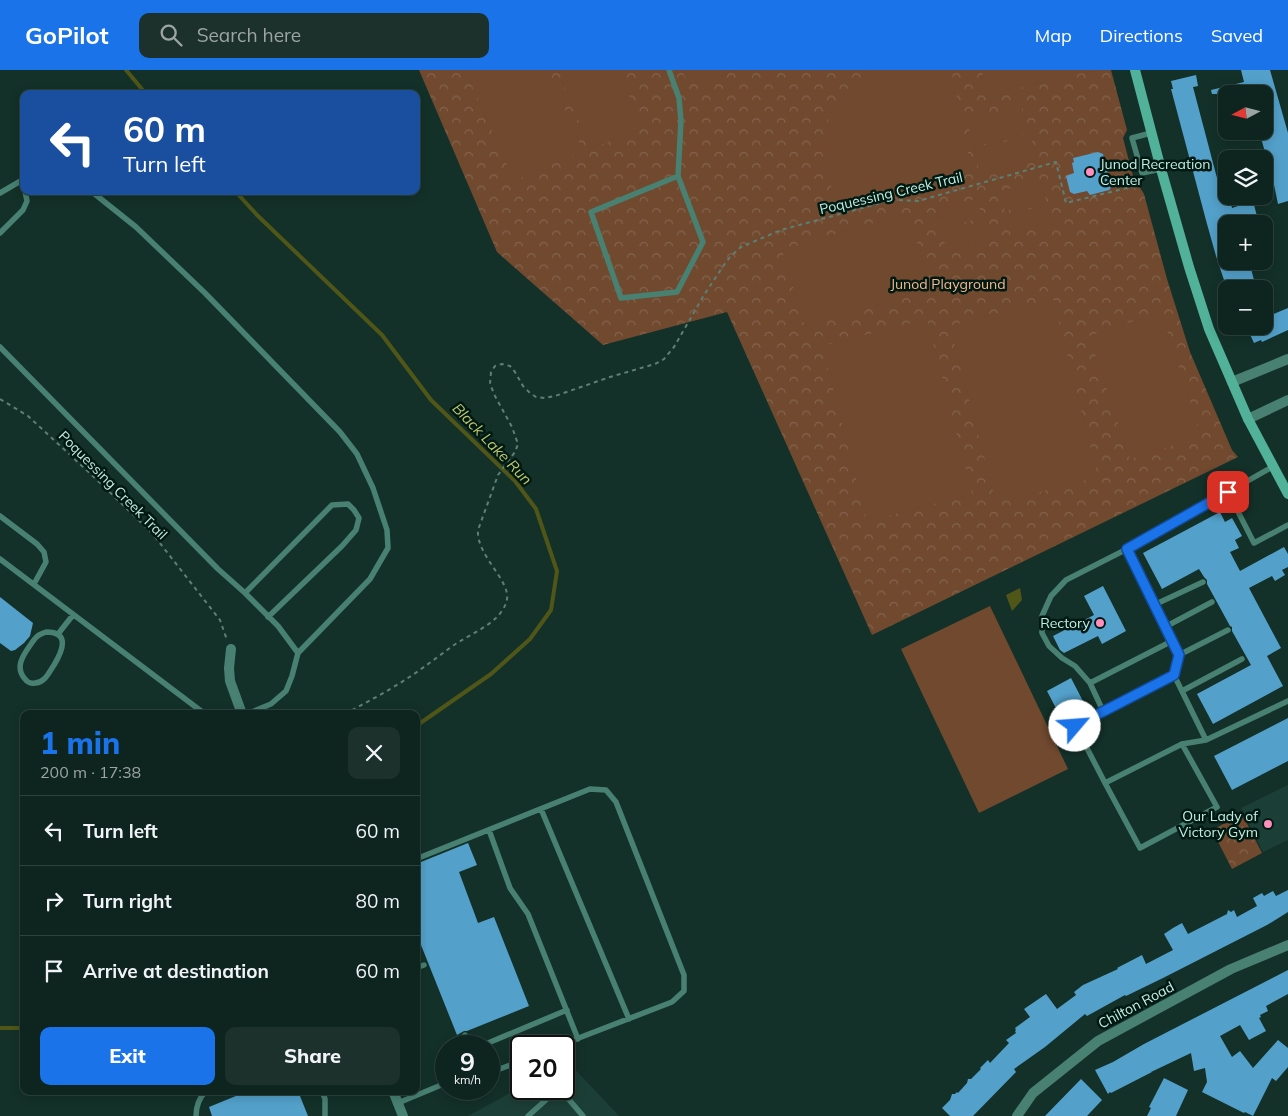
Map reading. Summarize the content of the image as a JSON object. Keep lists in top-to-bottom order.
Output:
{
  "streets": {
    "street": ["Chilton Road"],
    "path": ["Poquessing Creek Trail"]
  },
  "water": ["Black Lake Run"],
  "parks": ["Junod Playground"],
  "places": ["Junod Recreation Center", "Rectory", "Our Lady of Victory Gym"],
  "north": "left",
  "page": {
    "header": "GoPilot",
    "search": "Search here",
    "nav": ["Map", "Directions", "Saved"],
    "map_buttons": ["+", "−"],
    "turn": ["60 m", "Turn left"],
    "heading": ["1 min", "200 m · 17:38"],
    "list": [
      {
        "name": "Turn left",
        "value": "60 m"
      },
      {
        "name": "Turn right",
        "value": "80 m"
      },
      {
        "name": "Arrive at destination",
        "value": "60 m"
      }
    ],
    "buttons": ["Exit", "Share"],
    "speed": "9 km/h",
    "limit": "20"
  }
}
